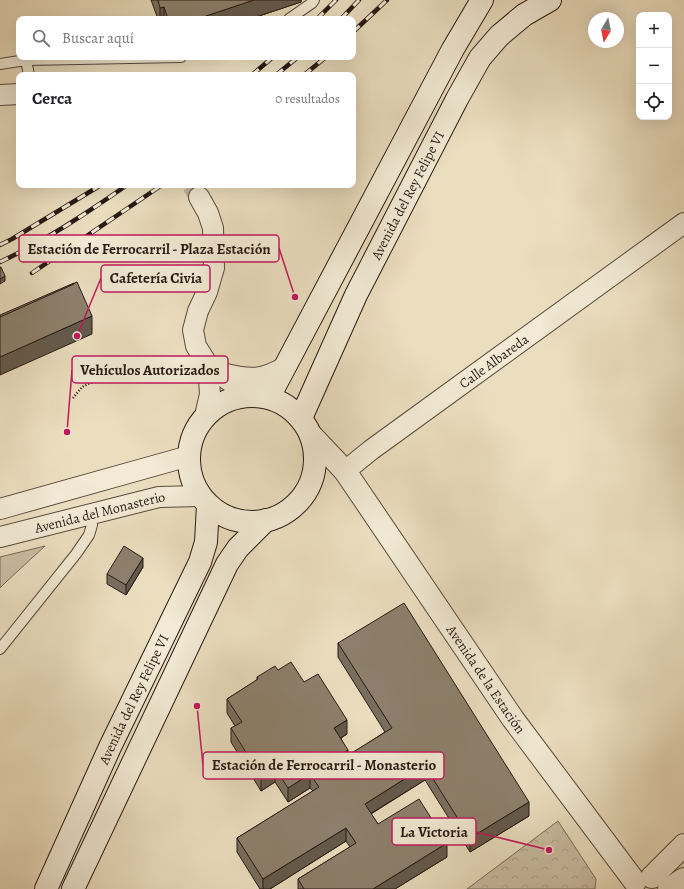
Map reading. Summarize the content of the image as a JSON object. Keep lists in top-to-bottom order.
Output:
{
  "streets": {
    "main road": ["Avenida del Rey Felipe VI", "Avenida de la Estación"],
    "street": ["Calle Albareda", "Avenida del Monasterio"]
  },
  "crossings": [
    ["Avenida del Rey Felipe VI", "Avenida del Monasterio"],
    ["Calle Albareda", "Avenida de la Estación"]
  ],
  "places": [
    "Estación de Ferrocarril - Plaza Estación",
    "Cafetería Civia",
    "Vehículos Autorizados",
    "Estación de Ferrocarril - Monasterio",
    "La Victoria"
  ],
  "north": "bottom",
  "page": {
    "map_buttons": ["+", "−"],
    "search": "Buscar aquí",
    "heading": ["Cerca", "0 resultados"]
  }
}
